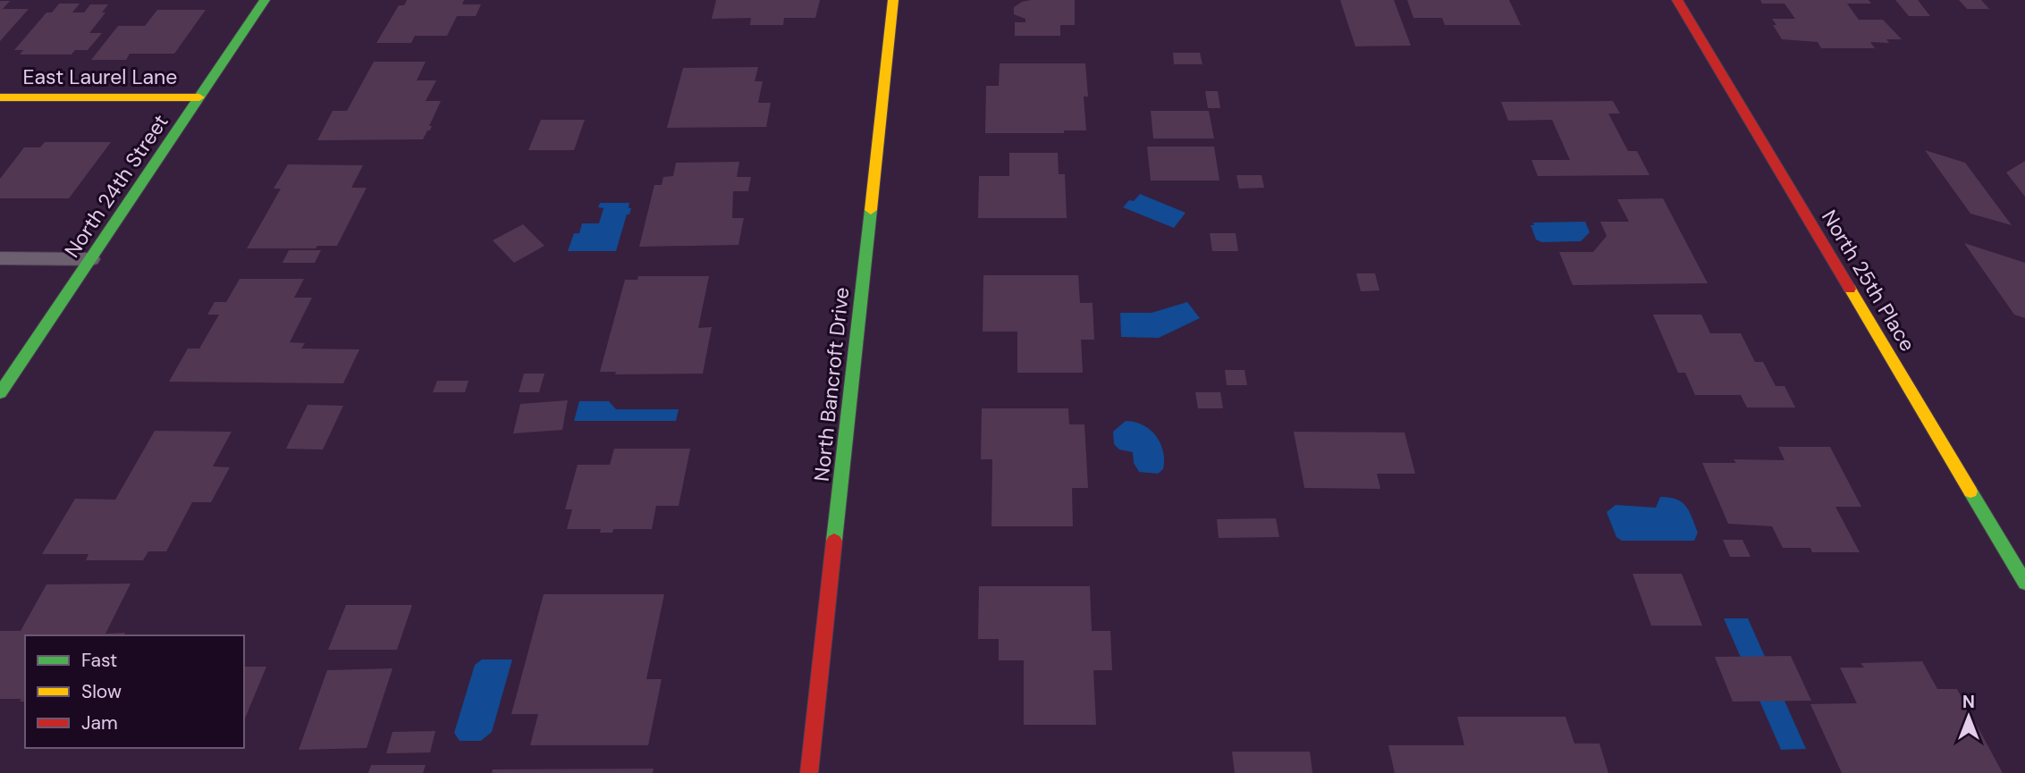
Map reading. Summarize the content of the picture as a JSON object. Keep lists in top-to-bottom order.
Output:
{
  "streets": {
    "street": [
      "East Laurel Lane",
      "North 24th Street",
      "North 25th Place",
      "North Bancroft Drive"
    ]
  },
  "crossings": [
    ["East Laurel Lane", "North 24th Street"]
  ],
  "legend": ["Fast", "Slow", "Jam"],
  "north": "top"
}
